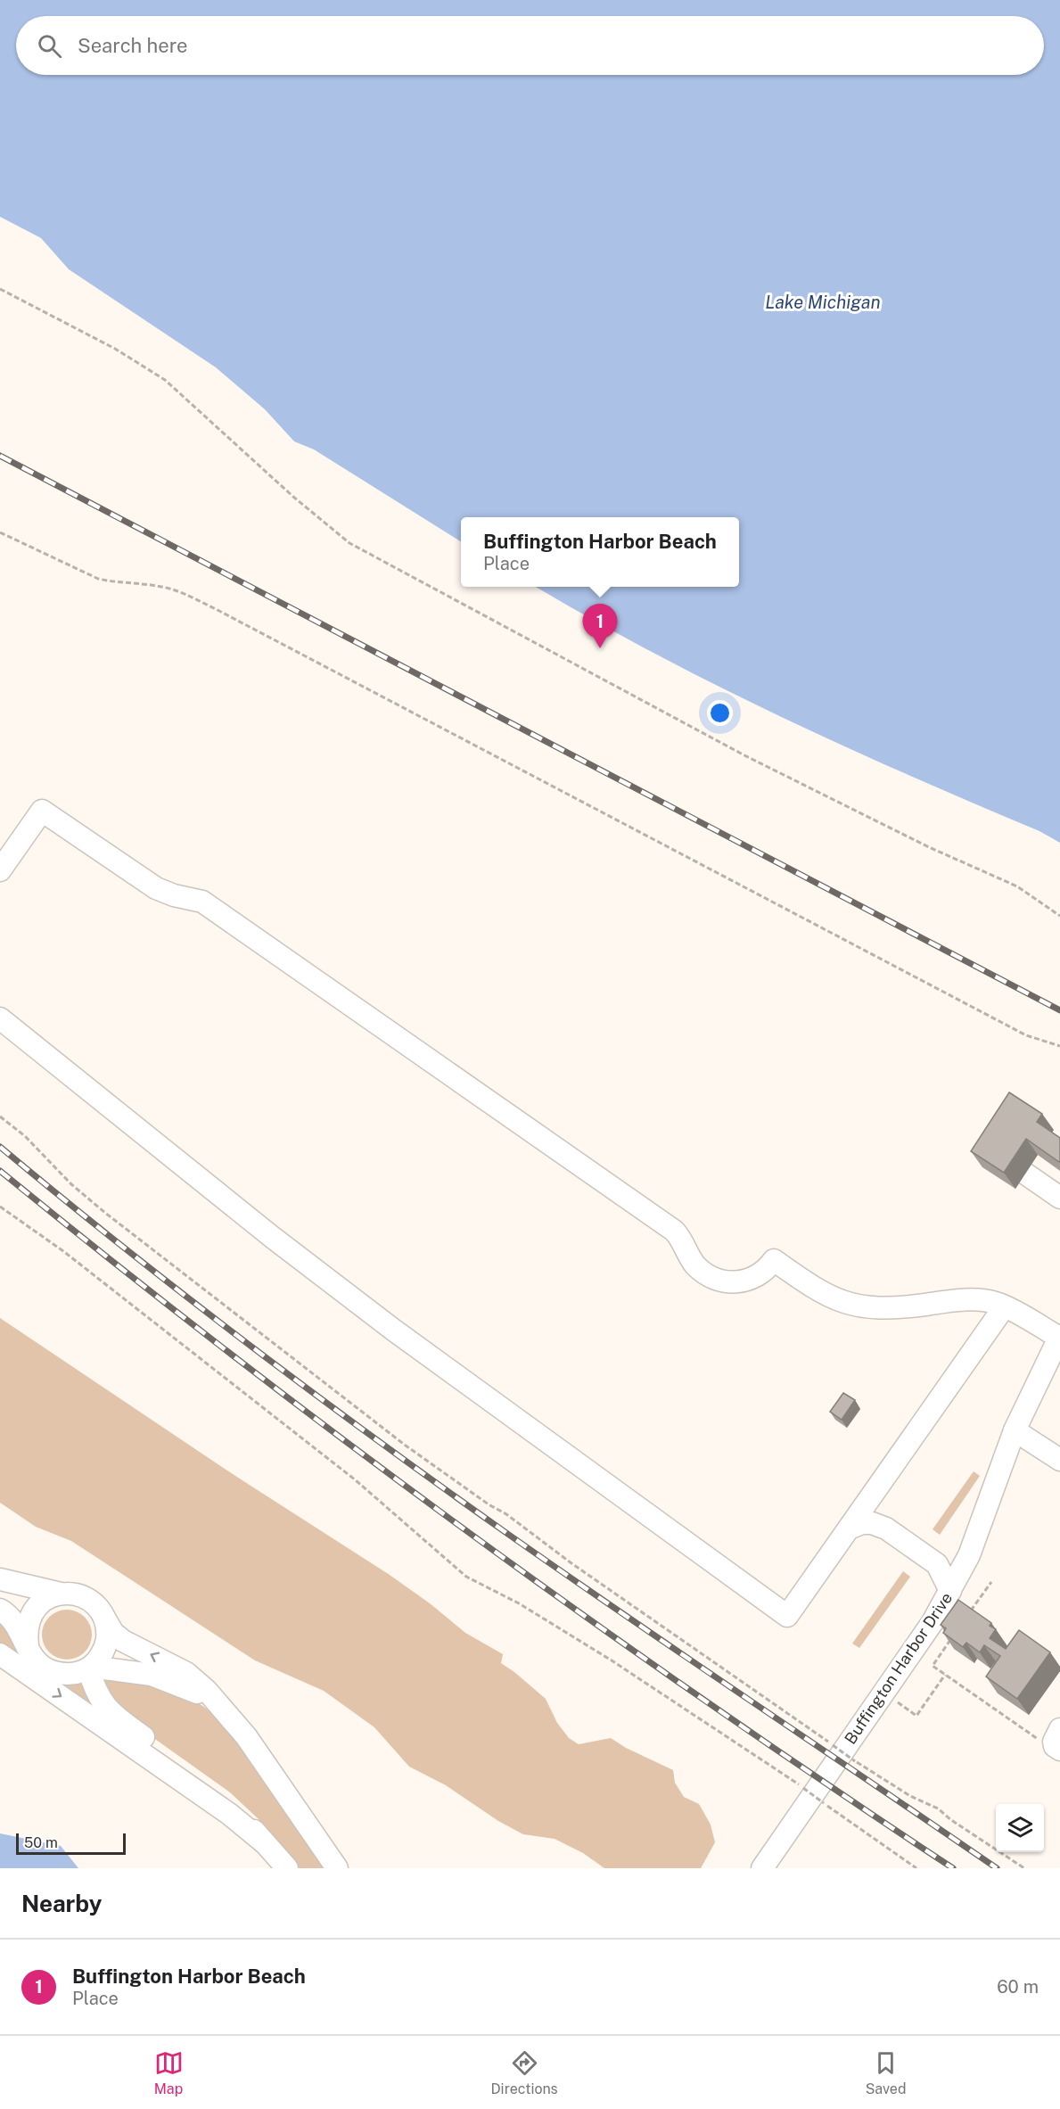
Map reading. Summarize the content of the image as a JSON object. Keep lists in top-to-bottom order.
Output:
{
  "streets": {
    "street": ["Buffington Harbor Drive"]
  },
  "water": ["Lake Michigan"],
  "scale_bar": "50 m",
  "page": {
    "search": "Search here",
    "popup": ["Buffington Harbor Beach", "Place"],
    "pins": "1",
    "scale": "50 m",
    "heading": "Nearby",
    "list": [
      {
        "mark": "1",
        "name": "Buffington Harbor Beach",
        "note": "Place",
        "value": "60 m"
      }
    ],
    "nav": ["Map", "Directions", "Saved"]
  }
}
